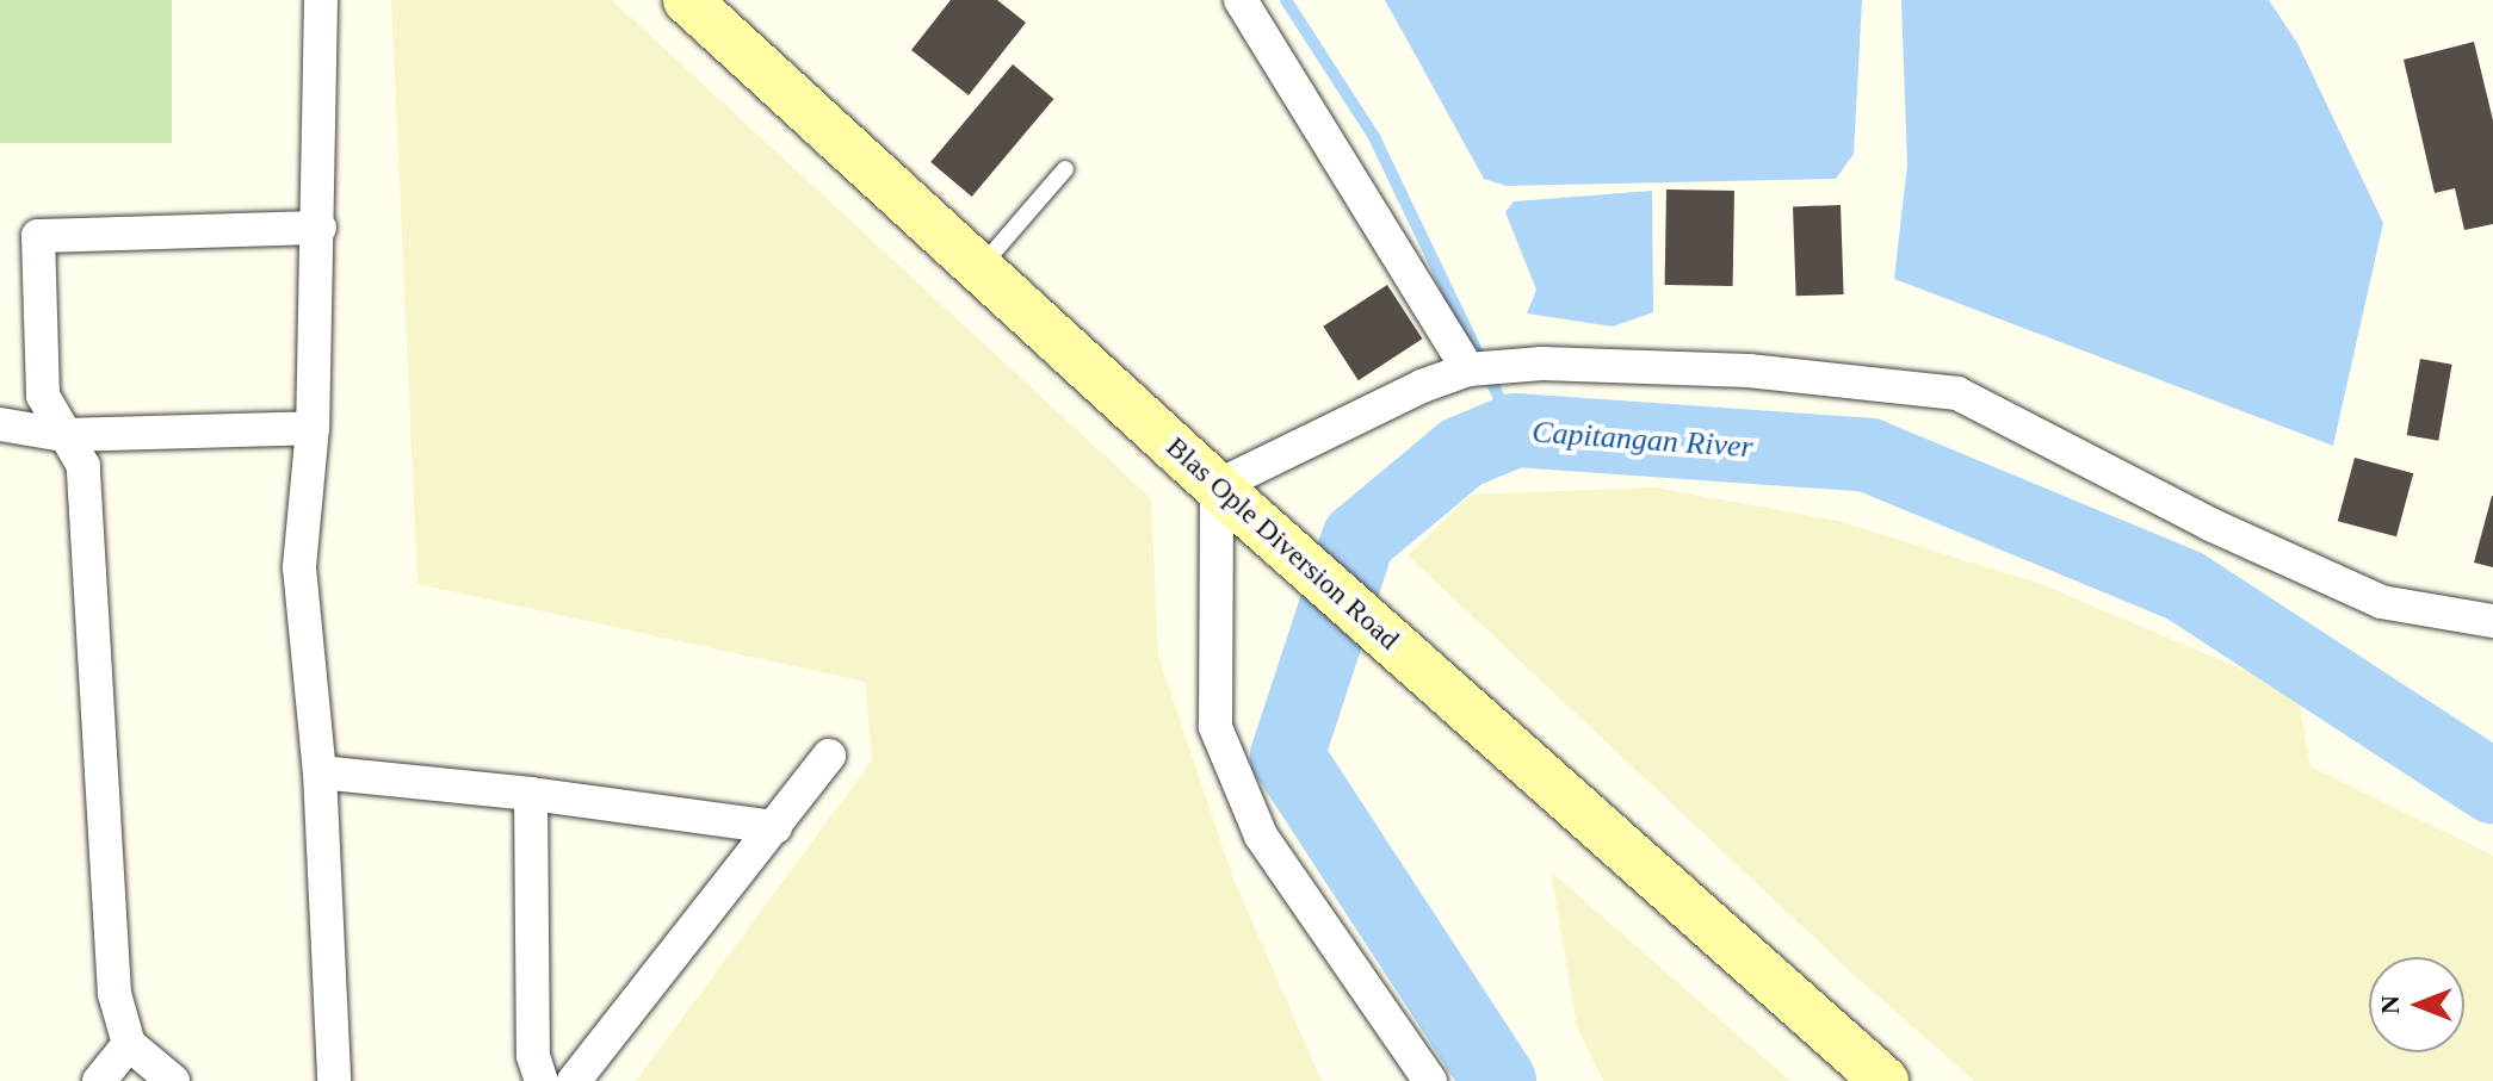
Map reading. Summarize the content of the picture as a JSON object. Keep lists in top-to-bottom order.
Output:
{
  "streets": {
    "main road": ["Blas Ople Diversion Road"]
  },
  "water": ["Capitangan River"],
  "north": "left"
}
